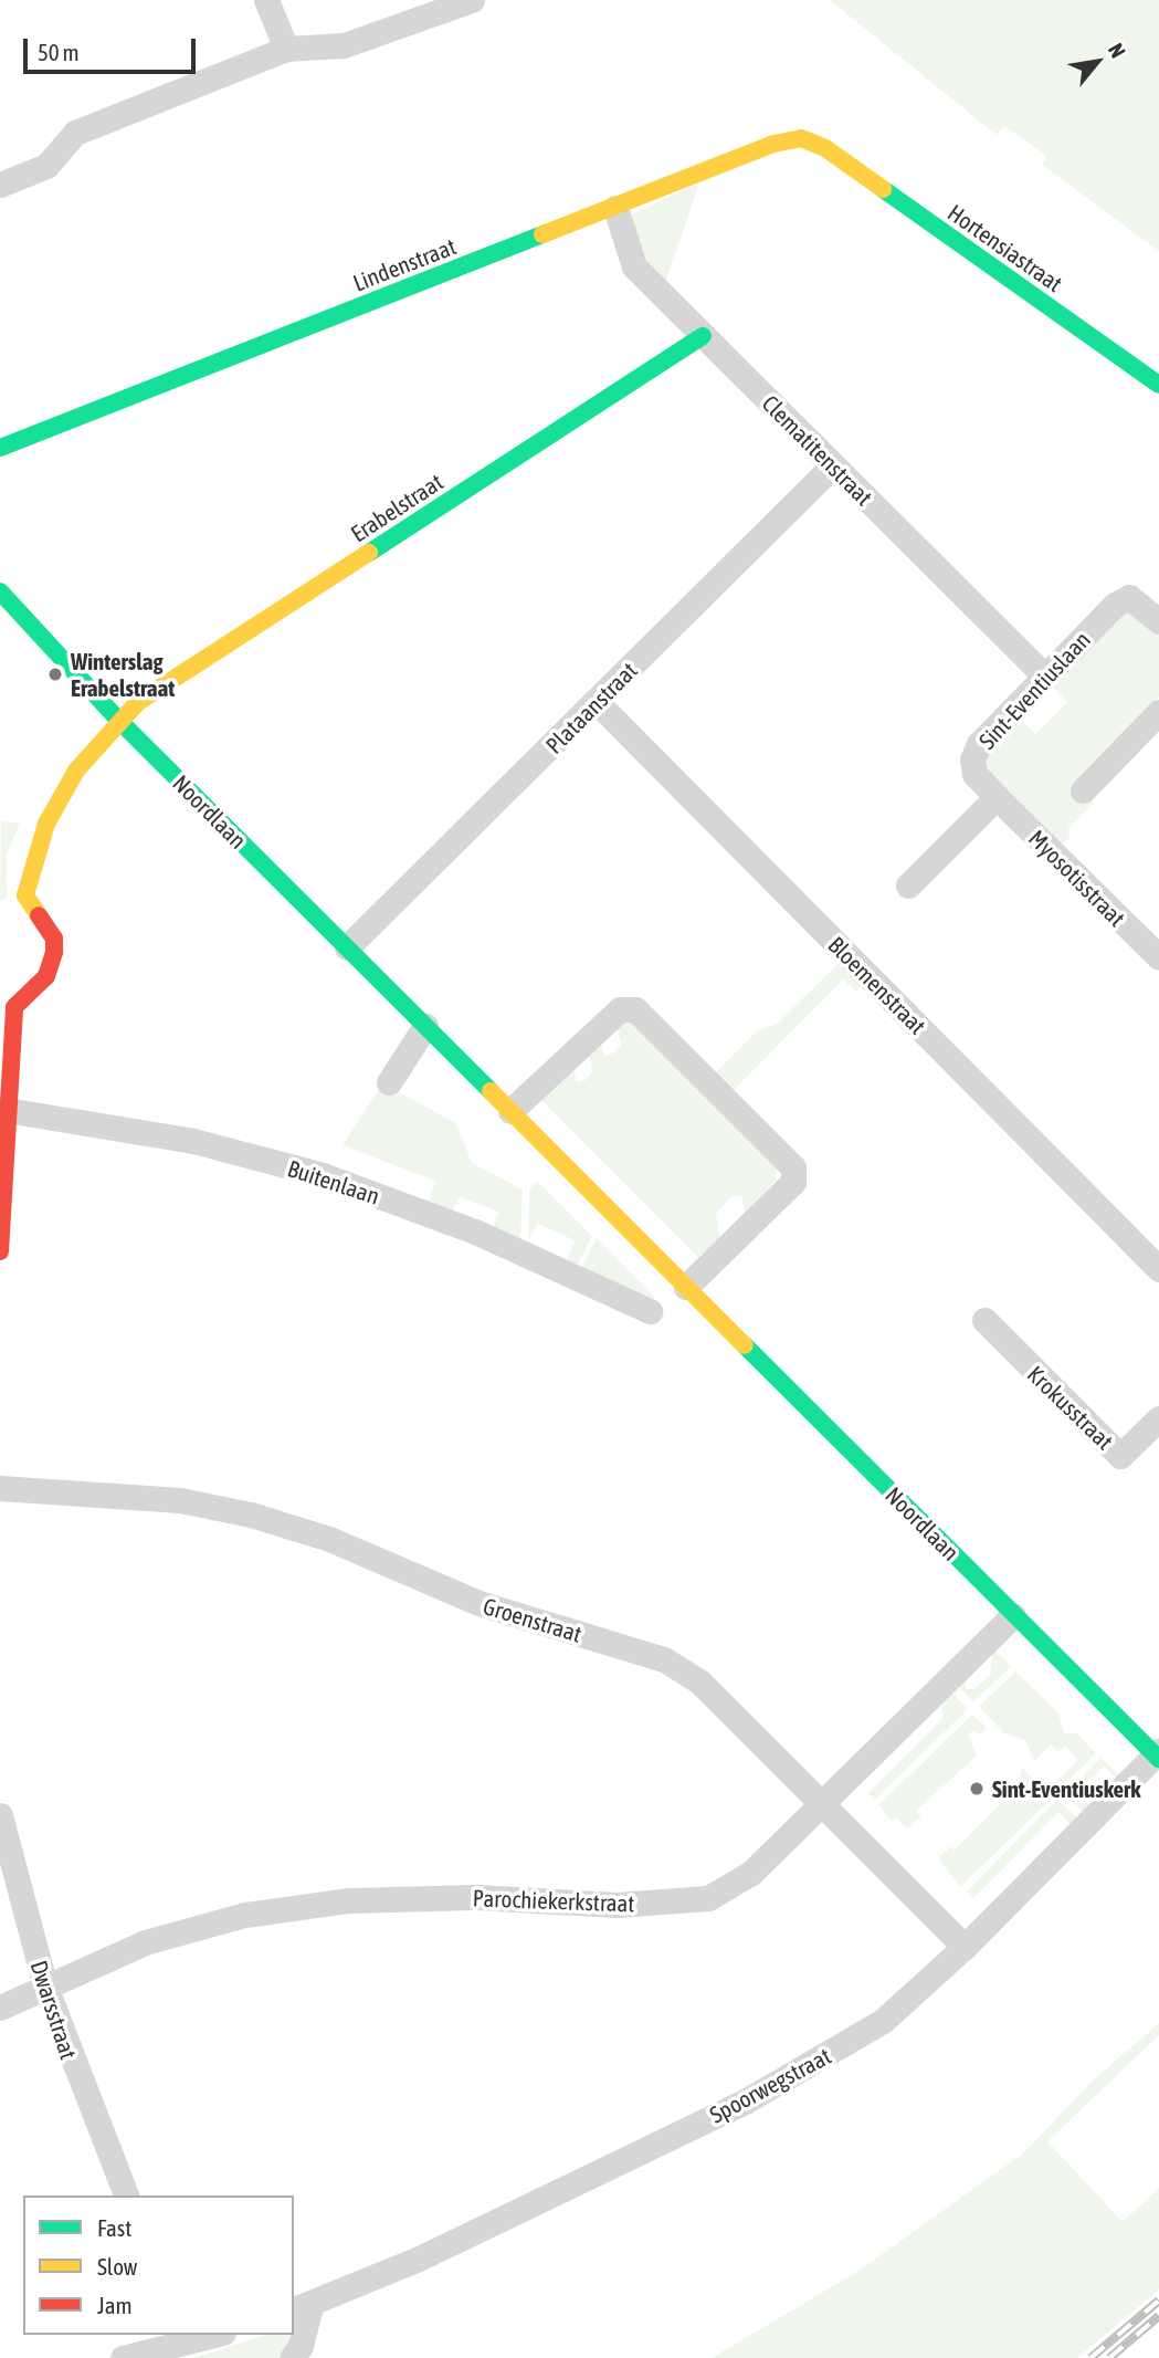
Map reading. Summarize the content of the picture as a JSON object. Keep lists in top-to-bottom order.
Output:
{
  "streets": {
    "street": [
      "Hortensiastraat",
      "Lindenstraat",
      "Clematitenstraat",
      "Erabelstraat",
      "Sint-Eventiuslaan",
      "Plataanstraat",
      "Noordlaan",
      "Myosotisstraat",
      "Bloemenstraat",
      "Buitenlaan",
      "Krokusstraat",
      "Groenstraat",
      "Parochiekerkstraat",
      "Dwarsstraat",
      "Spoorwegstraat"
    ]
  },
  "crossings": [
    ["Hortensiastraat", "Lindenstraat"],
    ["Lindenstraat", "Clematitenstraat"],
    ["Clematitenstraat", "Erabelstraat"],
    ["Clematitenstraat", "Sint-Eventiuslaan"],
    ["Clematitenstraat", "Plataanstraat"],
    ["Erabelstraat", "Noordlaan"],
    ["Sint-Eventiuslaan", "Myosotisstraat"],
    ["Plataanstraat", "Noordlaan"],
    ["Plataanstraat", "Bloemenstraat"],
    ["Noordlaan", "Parochiekerkstraat"],
    ["Noordlaan", "Spoorwegstraat"],
    ["Groenstraat", "Parochiekerkstraat"],
    ["Groenstraat", "Spoorwegstraat"],
    ["Parochiekerkstraat", "Dwarsstraat"]
  ],
  "places": ["Winterslag Erabelstraat", "Sint-Eventiuskerk"],
  "legend": ["Fast", "Slow", "Jam"],
  "scale_bar": "50 m",
  "north": "top right"
}
